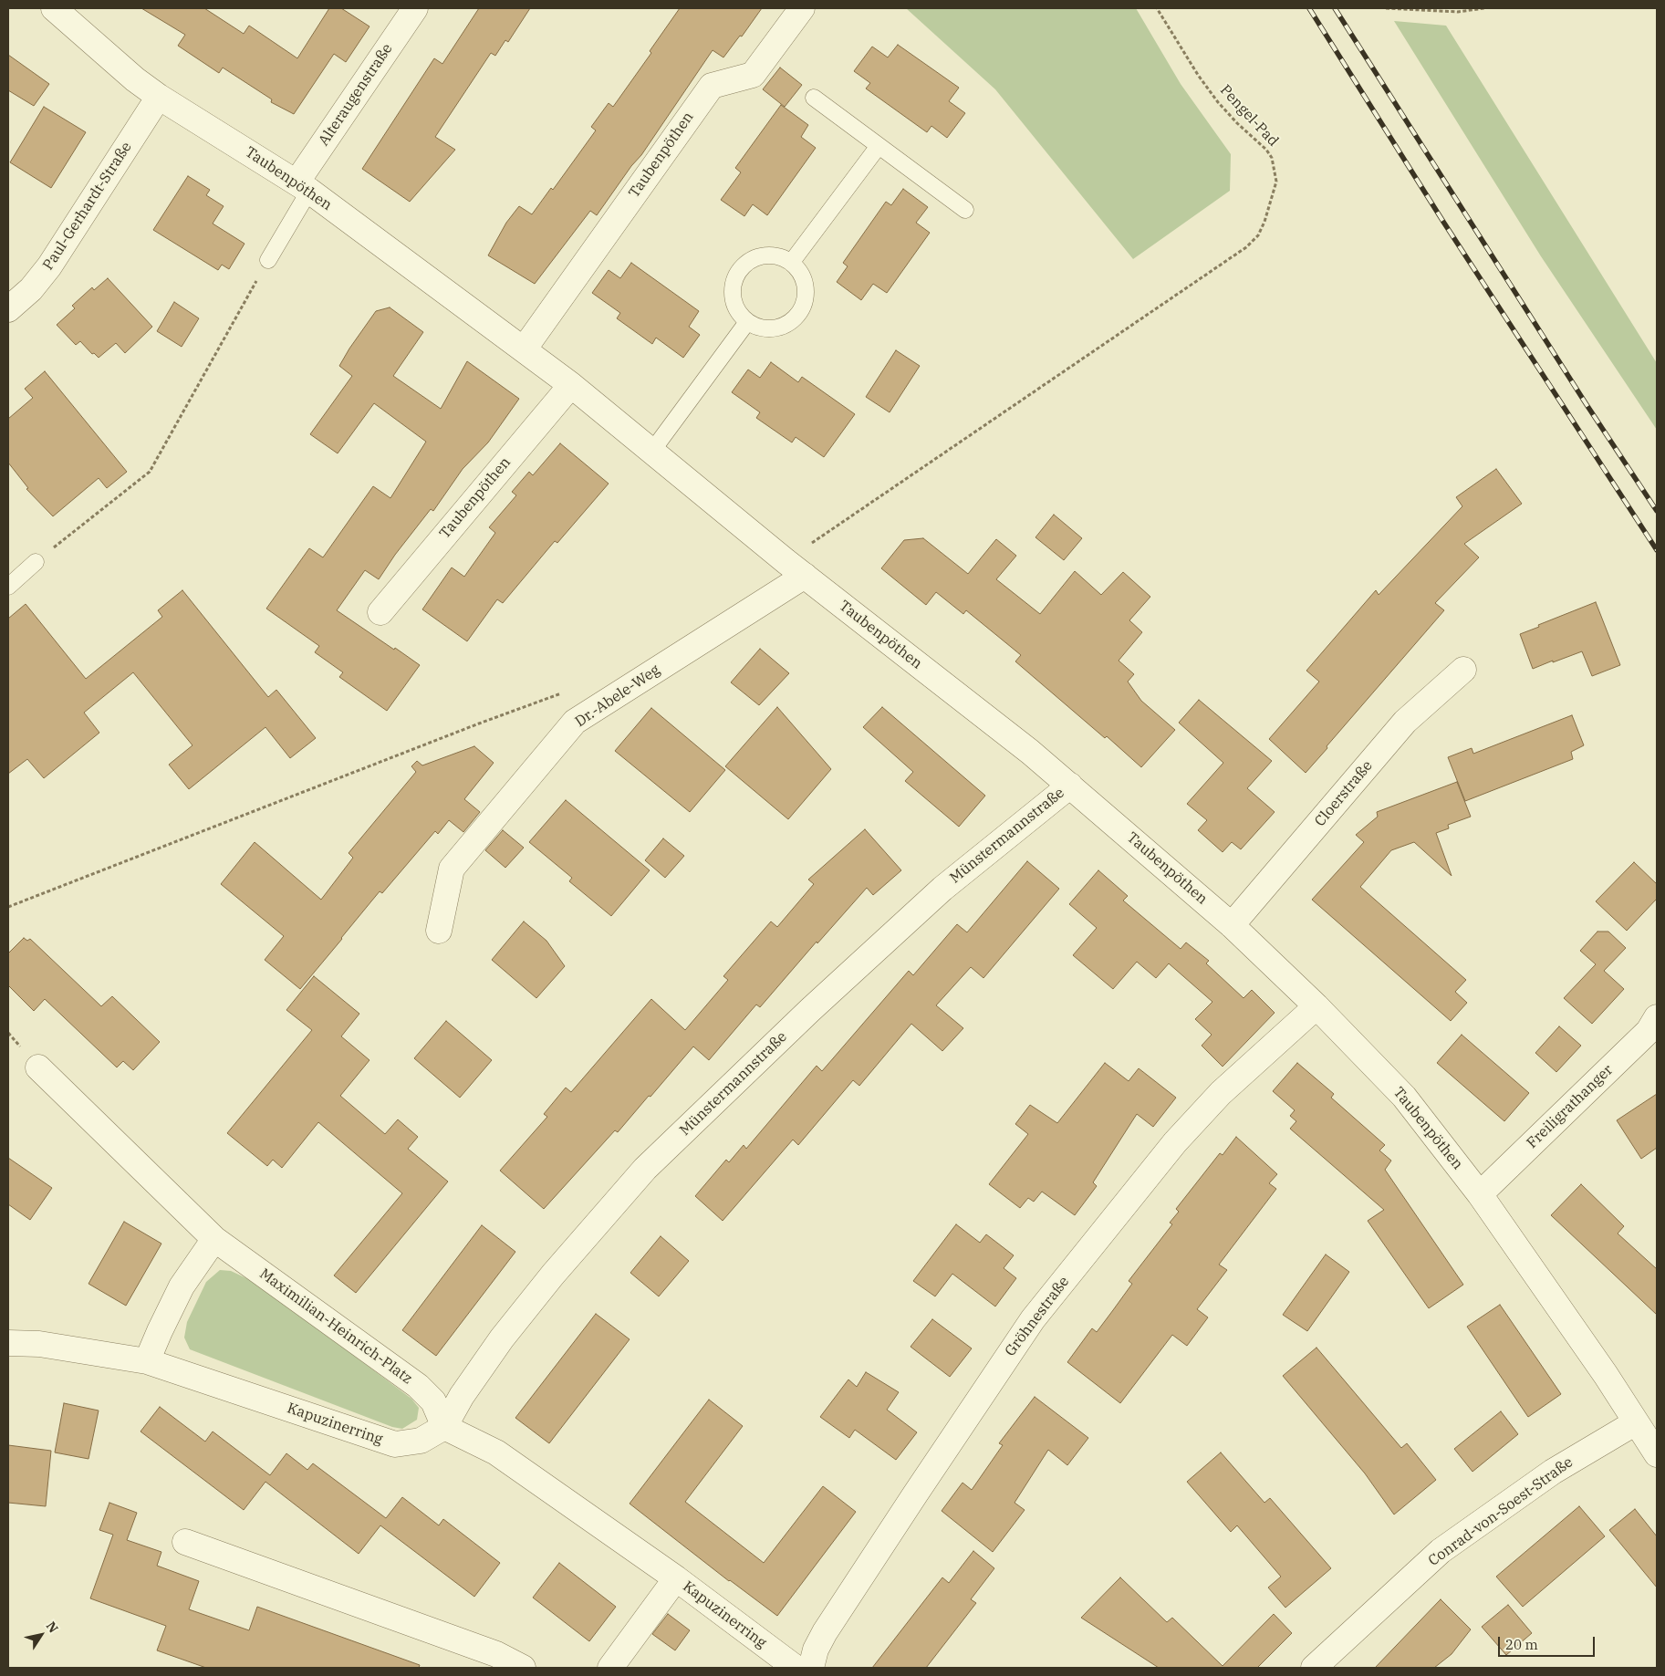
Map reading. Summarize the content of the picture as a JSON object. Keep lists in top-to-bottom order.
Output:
{
  "streets": {
    "street": [
      "Alteraugenstraße",
      "Taubenpöthen",
      "Paul-Gerhardt-Straße",
      "Dr.-Abele-Weg",
      "Cloerstraße",
      "Münstermannstraße",
      "Freiligrathanger",
      "Gröhnestraße",
      "Maximilian-Heinrich-Platz",
      "Kapuzinerring",
      "Conrad-von-Soest-Straße"
    ],
    "path": ["Pengel-Pad"]
  },
  "crossings": [
    ["Alteraugenstraße", "Taubenpöthen"],
    ["Pengel-Pad", "Taubenpöthen"],
    ["Pengel-Pad", "Dr.-Abele-Weg"],
    ["Taubenpöthen", "Paul-Gerhardt-Straße"],
    ["Taubenpöthen", "Dr.-Abele-Weg"],
    ["Taubenpöthen", "Cloerstraße"],
    ["Taubenpöthen", "Münstermannstraße"],
    ["Taubenpöthen", "Freiligrathanger"],
    ["Taubenpöthen", "Gröhnestraße"],
    ["Taubenpöthen", "Conrad-von-Soest-Straße"],
    ["Münstermannstraße", "Maximilian-Heinrich-Platz"],
    ["Münstermannstraße", "Kapuzinerring"],
    ["Maximilian-Heinrich-Platz", "Kapuzinerring"]
  ],
  "scale_bar": "20 m",
  "north": "top right"
}
